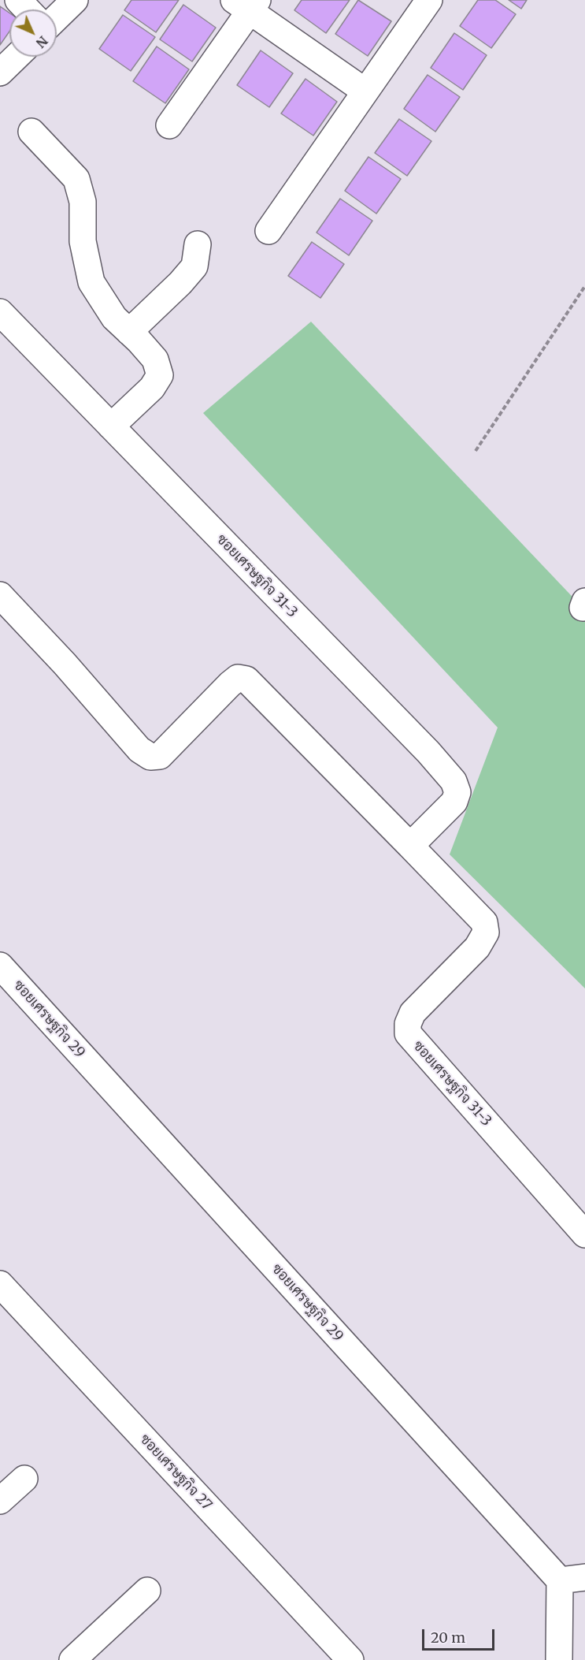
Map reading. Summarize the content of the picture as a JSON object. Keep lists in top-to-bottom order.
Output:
{
  "streets": {
    "street": ["ซอยเศรษฐกิจ 31-3", "ซอยเศรษฐกิจ 29", "ซอยเศรษฐกิจ 27"]
  },
  "scale_bar": "20 m",
  "north": "bottom right"
}
